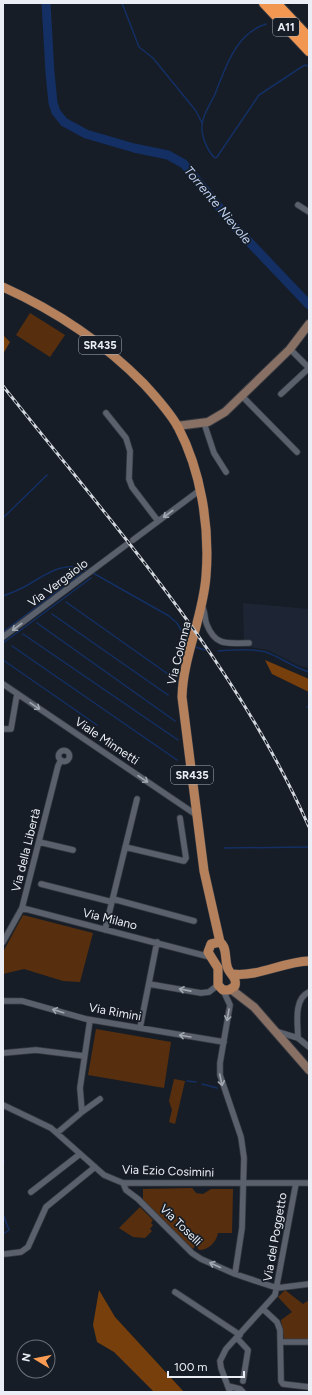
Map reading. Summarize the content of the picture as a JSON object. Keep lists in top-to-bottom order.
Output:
{
  "streets": {
    "highway": ["A11"],
    "main road": ["SR435", "Via Colonna"],
    "street": [
      "Via Vergaiolo",
      "Viale Minnetti",
      "Via della Libertà",
      "Via Milano",
      "Via Rimini",
      "Via Ezio Cosimini",
      "Via Toselli",
      "Via del Poggetto"
    ]
  },
  "crossings": [
    ["SR435", "Via Colonna"],
    ["SR435", "Via Milano"],
    ["Via Colonna", "Viale Minnetti"],
    ["Via della Libertà", "Via Milano"],
    ["Via Ezio Cosimini", "Via Toselli"],
    ["Via Ezio Cosimini", "Via del Poggetto"],
    ["Via Toselli", "Via del Poggetto"]
  ],
  "one_way": ["Via Vergaiolo", "Viale Minnetti", "Via Toselli"],
  "water": ["Torrente Nievole"],
  "scale_bar": "100 m",
  "north": "left"
}
